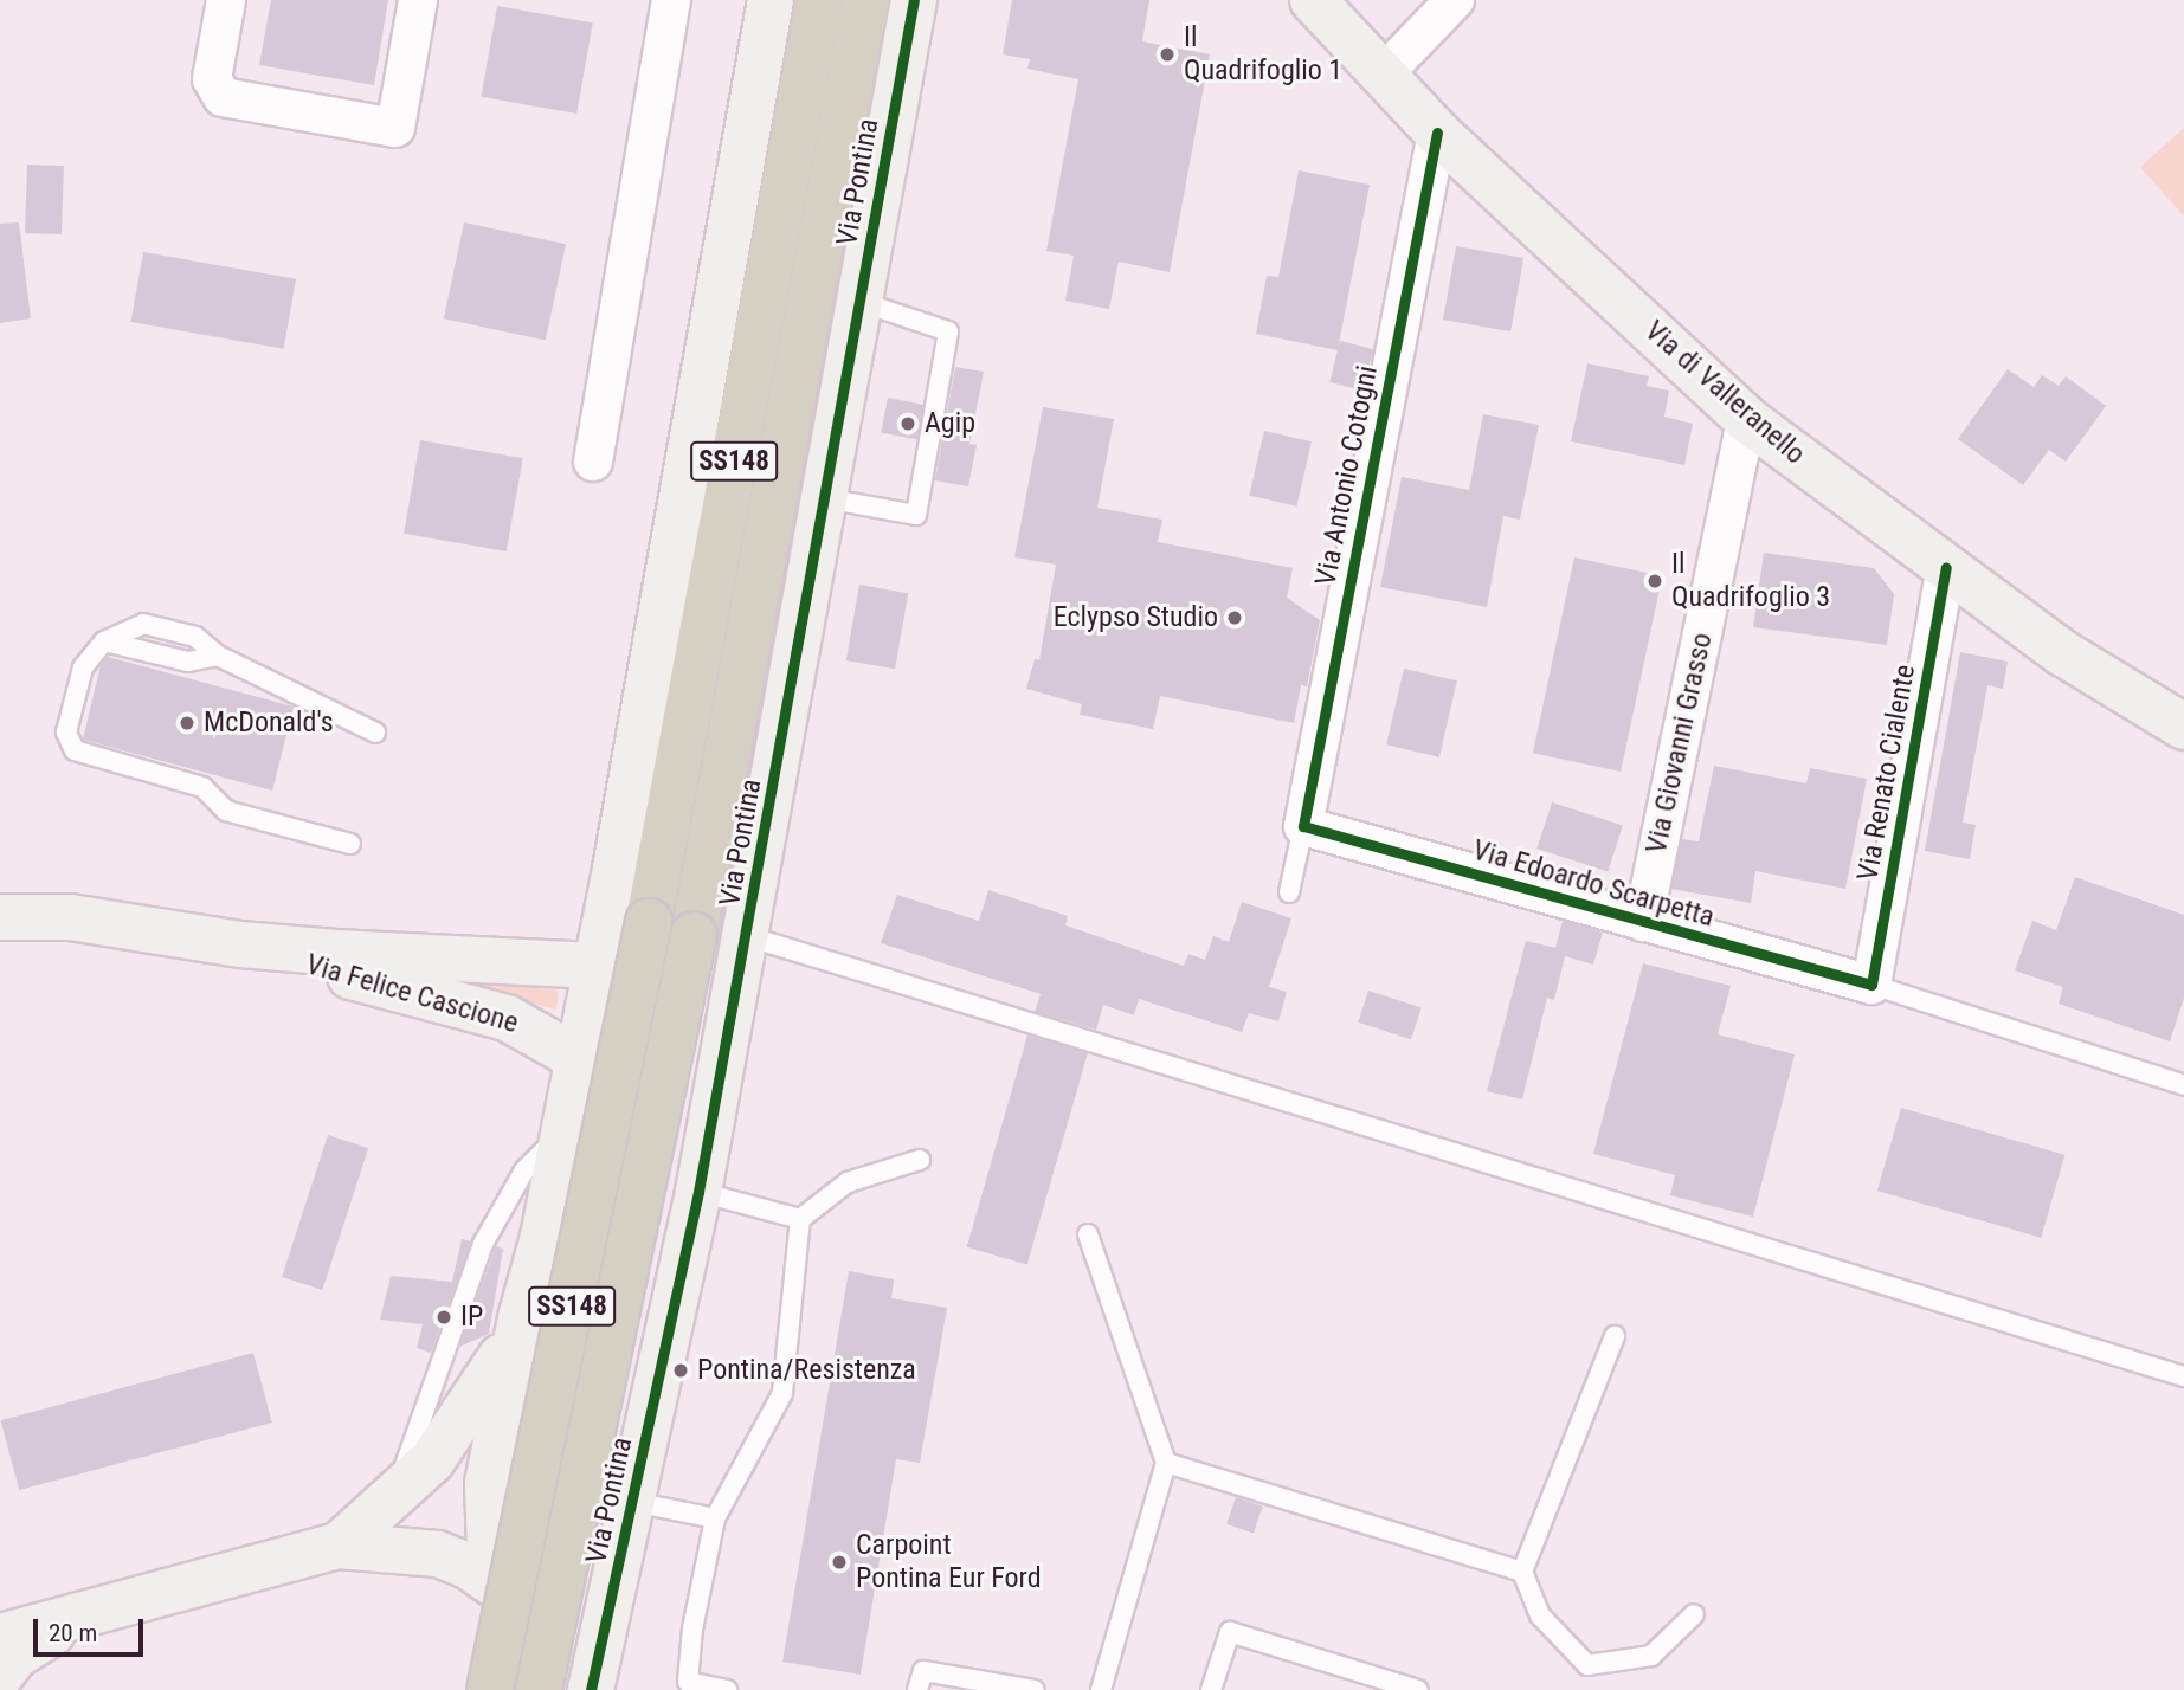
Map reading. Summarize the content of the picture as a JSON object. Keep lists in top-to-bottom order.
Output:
{
  "streets": {
    "highway": ["Via Pontina", "SS148"],
    "street": [
      "Via di Valleranello",
      "Via Antonio Cotogni",
      "Via Giovanni Grasso",
      "Via Renato Cialente",
      "Via Edoardo Scarpetta",
      "Via Felice Cascione"
    ]
  },
  "crossings": [
    ["Via di Valleranello", "Via Antonio Cotogni"],
    ["Via di Valleranello", "Via Giovanni Grasso"],
    ["Via di Valleranello", "Via Renato Cialente"],
    ["Via Antonio Cotogni", "Via Edoardo Scarpetta"],
    ["Via Giovanni Grasso", "Via Edoardo Scarpetta"],
    ["Via Renato Cialente", "Via Edoardo Scarpetta"]
  ],
  "places": [
    "Il Quadrifoglio 1",
    "Agip",
    "Il Quadrifoglio 3",
    "Eclypso Studio",
    "McDonald's",
    "IP",
    "Pontina/Resistenza",
    "Carpoint Pontina Eur Ford"
  ],
  "scale_bar": "20 m"
}
